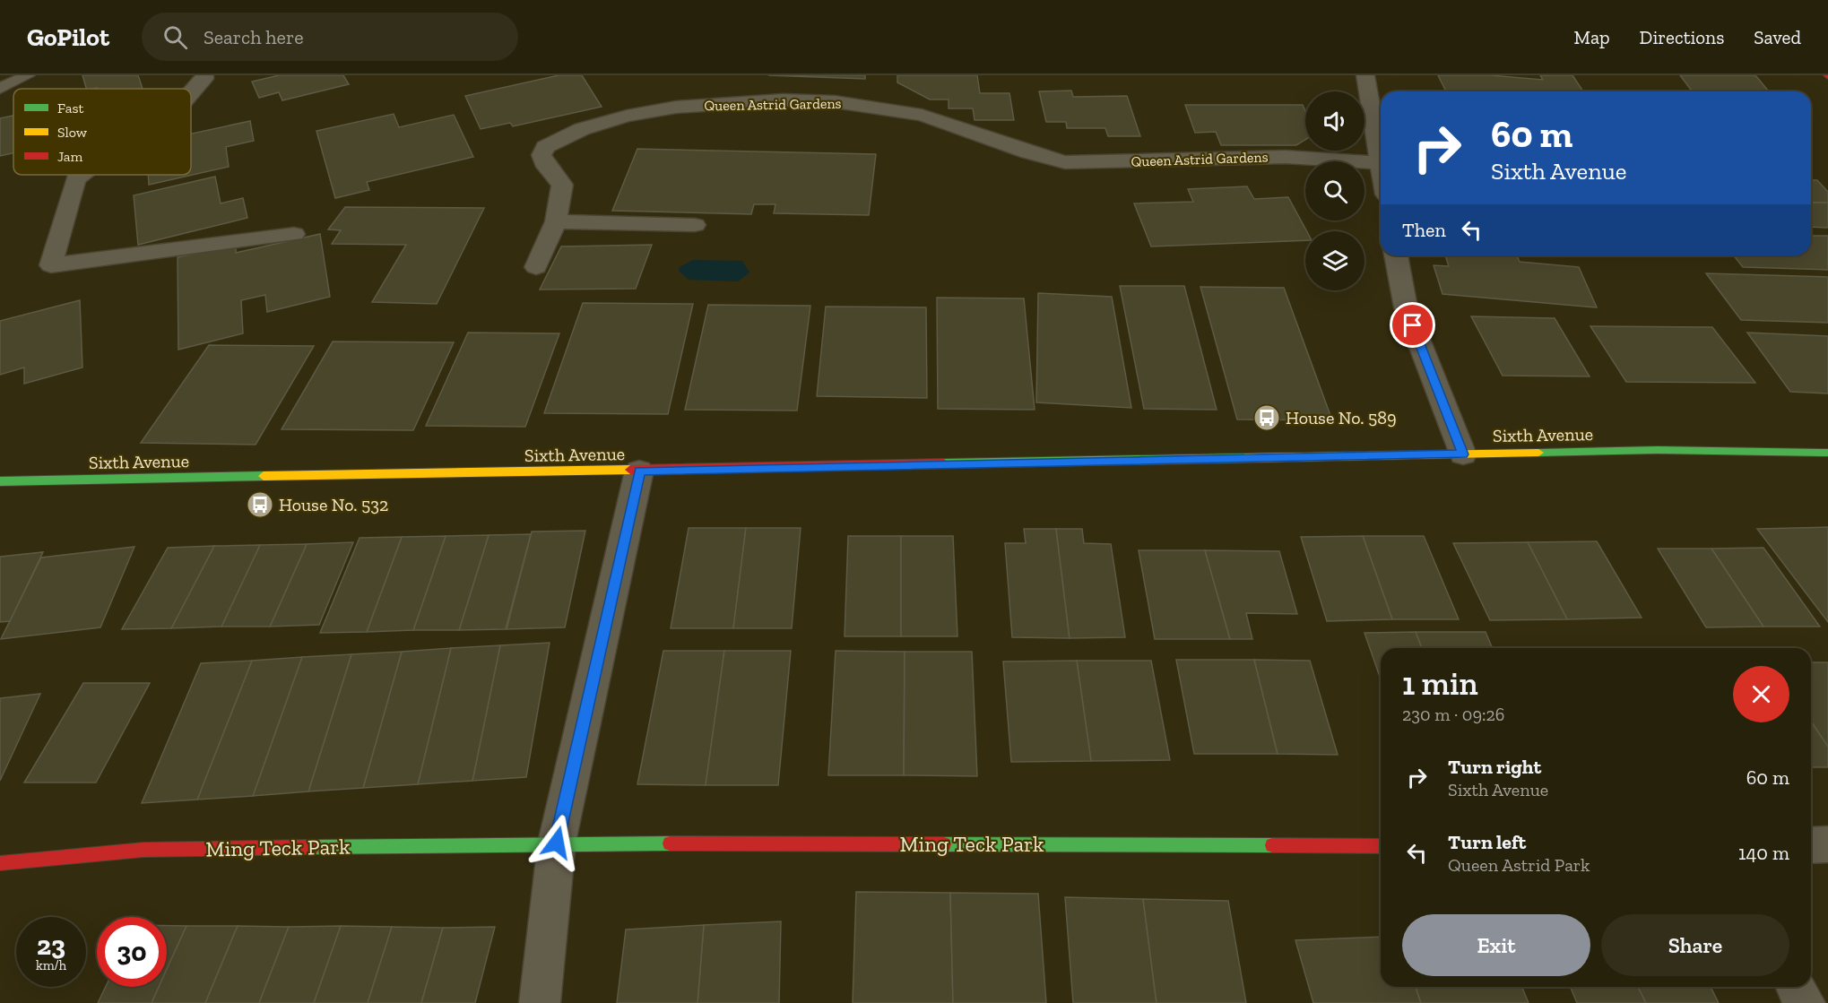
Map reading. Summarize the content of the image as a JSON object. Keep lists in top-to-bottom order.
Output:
{
  "streets": {
    "main road": ["Sixth Avenue", "Ming Teck Park"],
    "street": ["Queen Astrid Gardens"]
  },
  "places": {
    "bus stop": ["House No. 589", "House No. 532"]
  },
  "legend": ["Fast", "Slow", "Jam"],
  "page": {
    "header": "GoPilot",
    "search": "Search here",
    "nav": ["Map", "Directions", "Saved"],
    "turn": ["60 m", "Sixth Avenue"],
    "then": "Then",
    "heading": ["1 min", "230 m · 09:26"],
    "list": [
      {
        "name": "Turn right",
        "note": "Sixth Avenue",
        "value": "60 m"
      },
      {
        "name": "Turn left",
        "note": "Queen Astrid Park",
        "value": "140 m"
      }
    ],
    "buttons": ["Exit", "Share"],
    "speed": "23 km/h",
    "limit": "30"
  }
}
